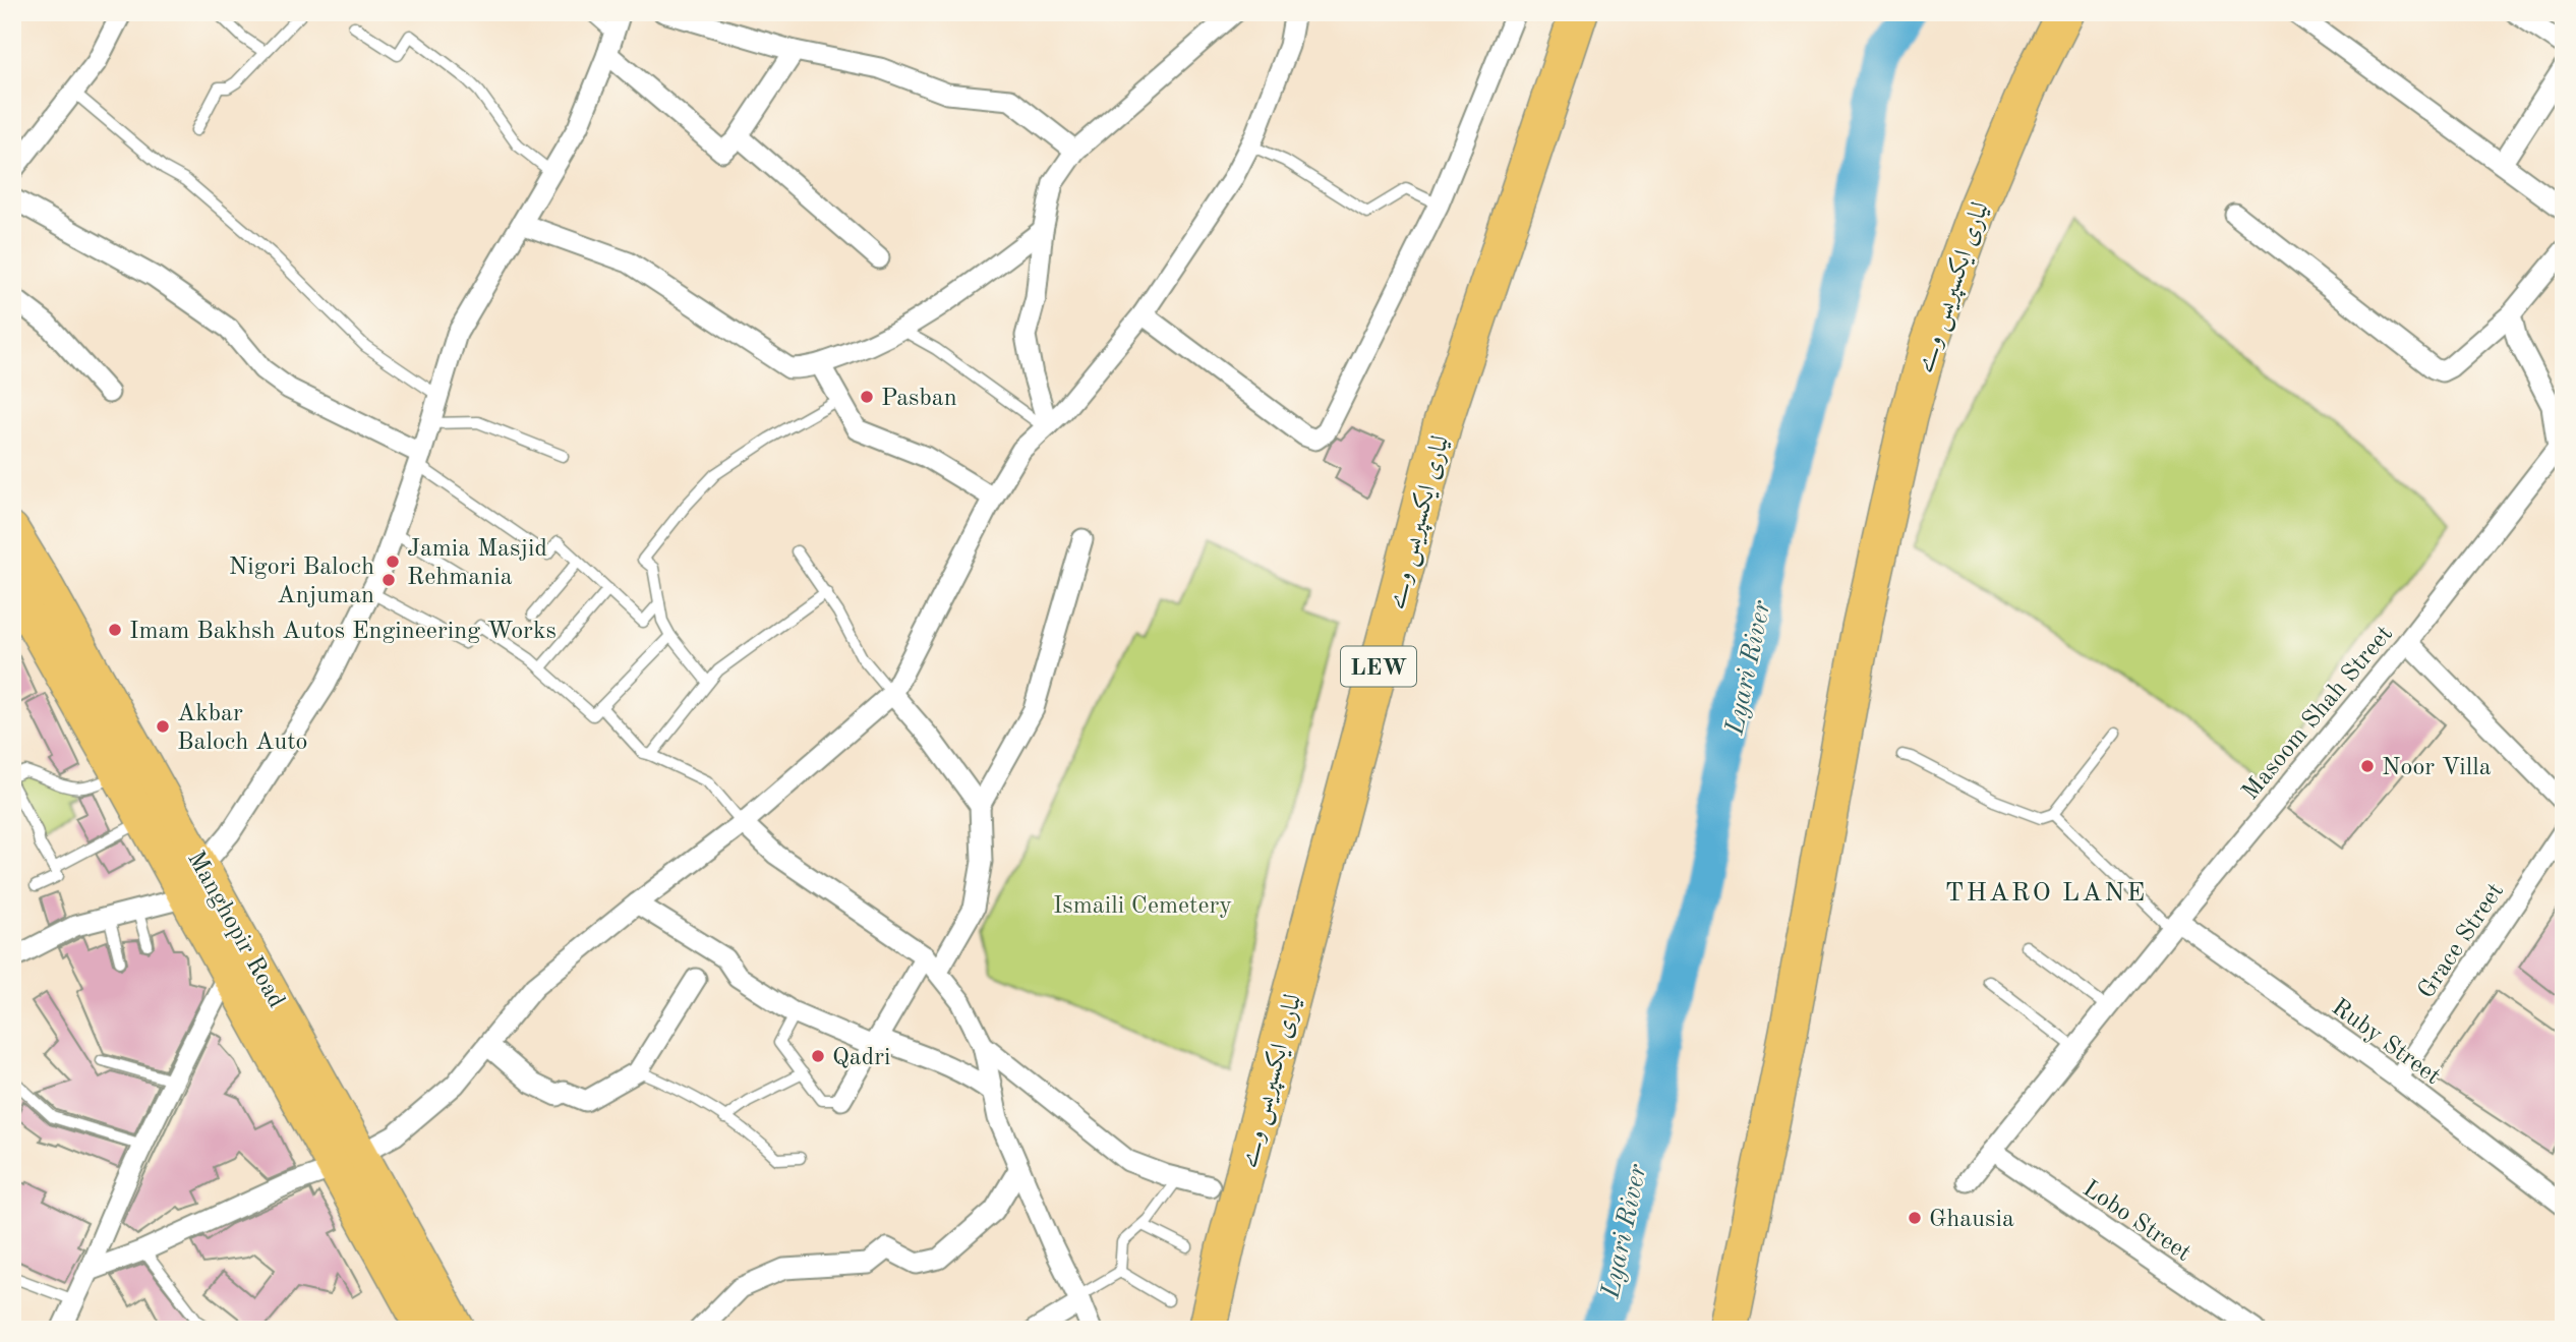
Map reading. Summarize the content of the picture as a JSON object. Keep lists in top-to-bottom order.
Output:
{
  "streets": {
    "highway": ["لیاری ایکسپریس وے", "LEW"],
    "main road": ["Manghopir Road"],
    "street": [
      "Masoom Shah Street",
      "Grace Street",
      "Ruby Street",
      "Lobo Street"
    ]
  },
  "crossings": [
    ["لیاری ایکسپریس وے", "LEW"],
    ["Masoom Shah Street", "Ruby Street"],
    ["Masoom Shah Street", "Lobo Street"],
    ["Grace Street", "Ruby Street"]
  ],
  "districts": ["THARO LANE"],
  "water": ["Lyari River"],
  "parks": ["Ismaili Cemetery"],
  "places": [
    "Pasban",
    "Jamia Masjid Rehmania",
    "Nigori Baloch Anjuman",
    "Imam Bakhsh Autos Engineering Works",
    "Akbar Baloch Auto",
    "Noor Villa",
    "Qadri",
    "Ghausia"
  ]
}
